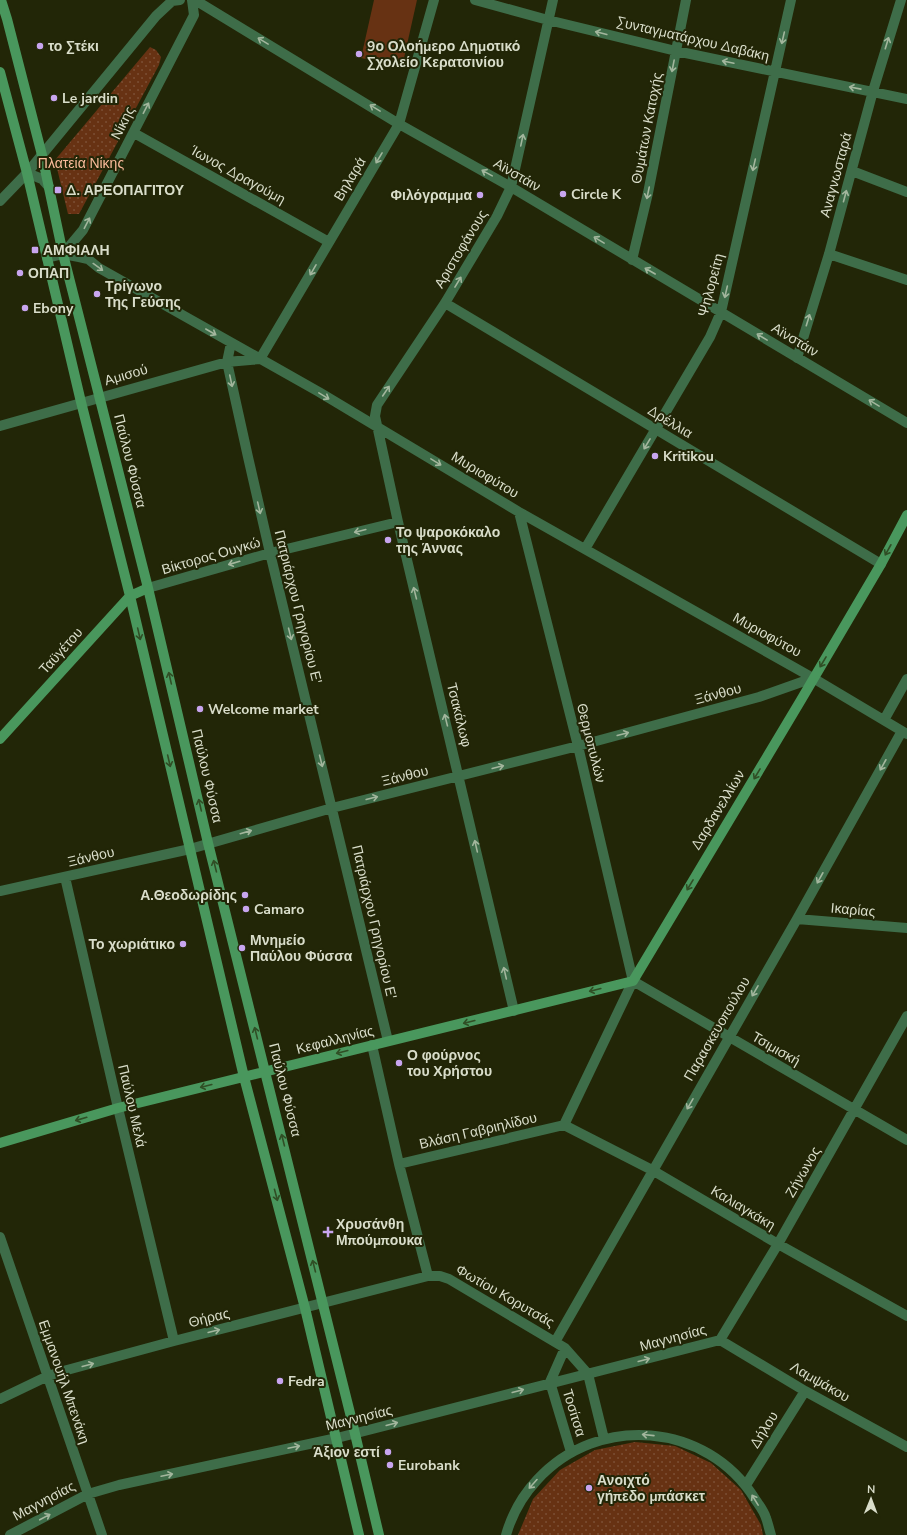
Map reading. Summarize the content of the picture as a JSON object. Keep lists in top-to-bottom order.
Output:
{
  "streets": {
    "street": [
      "Συνταγματάρχου Δαβάκη",
      "Νίκης",
      "Θυμάτων Κατοχής",
      "Ίωνος Δραγούμη",
      "Αϊνστάιν",
      "Αναγνωσταρά",
      "Βηλαρά",
      "Αριστοφάνους",
      "Ψηλορείτη",
      "Αμισού",
      "Δρέλλια",
      "Παύλου Φύσσα",
      "Μυριοφύτου",
      "Βίκτορος Ουγκώ",
      "Πατριάρχου Γρηγορίου Ε'",
      "Ταϋγέτου",
      "Ξάνθου",
      "Τσακάλωφ",
      "Θερμοπυλών",
      "Δαρδανελλίων",
      "Ικαρίας",
      "Παρασκευοπούλου",
      "Κεφαλληνίας",
      "Τσιμισκή",
      "Παύλου Μελά",
      "Βλάση Γαβριηλίδου",
      "Ζήνωνος",
      "Καλιαγκάκη",
      "Φωτίου Κορυτσάς",
      "Θήρας",
      "Μαγνησίας",
      "Εμμανουήλ Μπενάκη",
      "Λαμψάκου",
      "Τοσίτσα",
      "Δήλου"
    ]
  },
  "crossings": [
    ["Συνταγματάρχου Δαβάκη", "Θυμάτων Κατοχής"],
    ["Συνταγματάρχου Δαβάκη", "Αναγνωσταρά"],
    ["Συνταγματάρχου Δαβάκη", "Αριστοφάνους"],
    ["Συνταγματάρχου Δαβάκη", "Ψηλορείτη"],
    ["Νίκης", "Ίωνος Δραγούμη"],
    ["Νίκης", "Αϊνστάιν"],
    ["Νίκης", "Παύλου Φύσσα"],
    ["Νίκης", "Μυριοφύτου"],
    ["Θυμάτων Κατοχής", "Αϊνστάιν"],
    ["Ίωνος Δραγούμη", "Βηλαρά"],
    ["Αϊνστάιν", "Αναγνωσταρά"],
    ["Αϊνστάιν", "Βηλαρά"],
    ["Αϊνστάιν", "Αριστοφάνους"],
    ["Αϊνστάιν", "Ψηλορείτη"],
    ["Βηλαρά", "Αμισού"],
    ["Βηλαρά", "Μυριοφύτου"],
    ["Αριστοφάνους", "Δρέλλια"],
    ["Αριστοφάνους", "Μυριοφύτου"],
    ["Αριστοφάνους", "Τσακάλωφ"],
    ["Ψηλορείτη", "Δρέλλια"],
    ["Ψηλορείτη", "Μυριοφύτου"],
    ["Αμισού", "Παύλου Φύσσα"],
    ["Αμισού", "Μυριοφύτου"],
    ["Αμισού", "Πατριάρχου Γρηγορίου Ε'"],
    ["Δρέλλια", "Δαρδανελλίων"],
    ["Παύλου Φύσσα", "Μυριοφύτου"],
    ["Παύλου Φύσσα", "Βίκτορος Ουγκώ"],
    ["Παύλου Φύσσα", "Ταϋγέτου"],
    ["Παύλου Φύσσα", "Ξάνθου"],
    ["Παύλου Φύσσα", "Κεφαλληνίας"],
    ["Παύλου Φύσσα", "Θήρας"],
    ["Παύλου Φύσσα", "Μαγνησίας"],
    ["Μυριοφύτου", "Πατριάρχου Γρηγορίου Ε'"],
    ["Μυριοφύτου", "Ξάνθου"],
    ["Μυριοφύτου", "Τσακάλωφ"],
    ["Μυριοφύτου", "Θερμοπυλών"],
    ["Μυριοφύτου", "Δαρδανελλίων"],
    ["Μυριοφύτου", "Παρασκευοπούλου"],
    ["Βίκτορος Ουγκώ", "Πατριάρχου Γρηγορίου Ε'"],
    ["Βίκτορος Ουγκώ", "Ταϋγέτου"],
    ["Βίκτορος Ουγκώ", "Τσακάλωφ"],
    ["Πατριάρχου Γρηγορίου Ε'", "Ξάνθου"],
    ["Πατριάρχου Γρηγορίου Ε'", "Κεφαλληνίας"],
    ["Ξάνθου", "Τσακάλωφ"],
    ["Ξάνθου", "Θερμοπυλών"],
    ["Ξάνθου", "Δαρδανελλίων"],
    ["Ξάνθου", "Παύλου Μελά"],
    ["Τσακάλωφ", "Κεφαλληνίας"],
    ["Θερμοπυλών", "Δαρδανελλίων"],
    ["Θερμοπυλών", "Κεφαλληνίας"],
    ["Θερμοπυλών", "Τσιμισκή"],
    ["Δαρδανελλίων", "Κεφαλληνίας"],
    ["Δαρδανελλίων", "Τσιμισκή"],
    ["Δαρδανελλίων", "Βλάση Γαβριηλίδου"],
    ["Δαρδανελλίων", "Καλιαγκάκη"],
    ["Ικαρίας", "Παρασκευοπούλου"],
    ["Παρασκευοπούλου", "Τσιμισκή"],
    ["Παρασκευοπούλου", "Καλιαγκάκη"],
    ["Παρασκευοπούλου", "Φωτίου Κορυτσάς"],
    ["Κεφαλληνίας", "Τσιμισκή"],
    ["Κεφαλληνίας", "Παύλου Μελά"],
    ["Τσιμισκή", "Ζήνωνος"],
    ["Παύλου Μελά", "Θήρας"],
    ["Βλάση Γαβριηλίδου", "Καλιαγκάκη"],
    ["Ζήνωνος", "Καλιαγκάκη"],
    ["Ζήνωνος", "Μαγνησίας"],
    ["Ζήνωνος", "Λαμψάκου"],
    ["Φωτίου Κορυτσάς", "Θήρας"],
    ["Φωτίου Κορυτσάς", "Μαγνησίας"],
    ["Φωτίου Κορυτσάς", "Τοσίτσα"],
    ["Θήρας", "Εμμανουήλ Μπενάκη"],
    ["Μαγνησίας", "Εμμανουήλ Μπενάκη"],
    ["Μαγνησίας", "Λαμψάκου"],
    ["Μαγνησίας", "Τοσίτσα"],
    ["Λαμψάκου", "Δήλου"]
  ],
  "one_way": [
    "Συνταγματάρχου Δαβάκη",
    "Θυμάτων Κατοχής",
    "Αϊνστάιν",
    "Αναγνωσταρά",
    "Βηλαρά",
    "Αριστοφάνους",
    "Ψηλορείτη",
    "Μυριοφύτου",
    "Βίκτορος Ουγκώ",
    "Πατριάρχου Γρηγορίου Ε'",
    "Ξάνθου",
    "Τσακάλωφ",
    "Δαρδανελλίων",
    "Παρασκευοπούλου",
    "Κεφαλληνίας",
    "Θήρας",
    "Μαγνησίας"
  ],
  "parks": ["Πλατεία Νίκης"],
  "places": {
    "other": [
      "το Στέκι",
      "9ο Ολοήμερο Δημοτικό Σχολείο Κερατσινίου",
      "Le jardin",
      "Circle K",
      "Φιλόγραμμα",
      "ΟΠΑΠ",
      "Τρίγωνο Της Γεύσης",
      "Ebony",
      "Kritikou",
      "Το ψαροκόκαλο της Άννας",
      "Welcome market",
      "Α.Θεοδωρίδης",
      "Camaro",
      "Το χωριάτικο",
      "Μνημείο Παύλου Φύσσα",
      "Ο φούρνος του Χρήστου",
      "Fedra",
      "Άξιον εστί",
      "Eurobank",
      "Ανοιχτό γήπεδο μπάσκετ"
    ],
    "transit": ["Δ. ΑΡΕΟΠΑΓΙΤΟΥ", "ΑΜΦΙΑΛΗ"],
    "health": ["Χρυσάνθη Μπούμπουκα"]
  },
  "north": "top"
}
